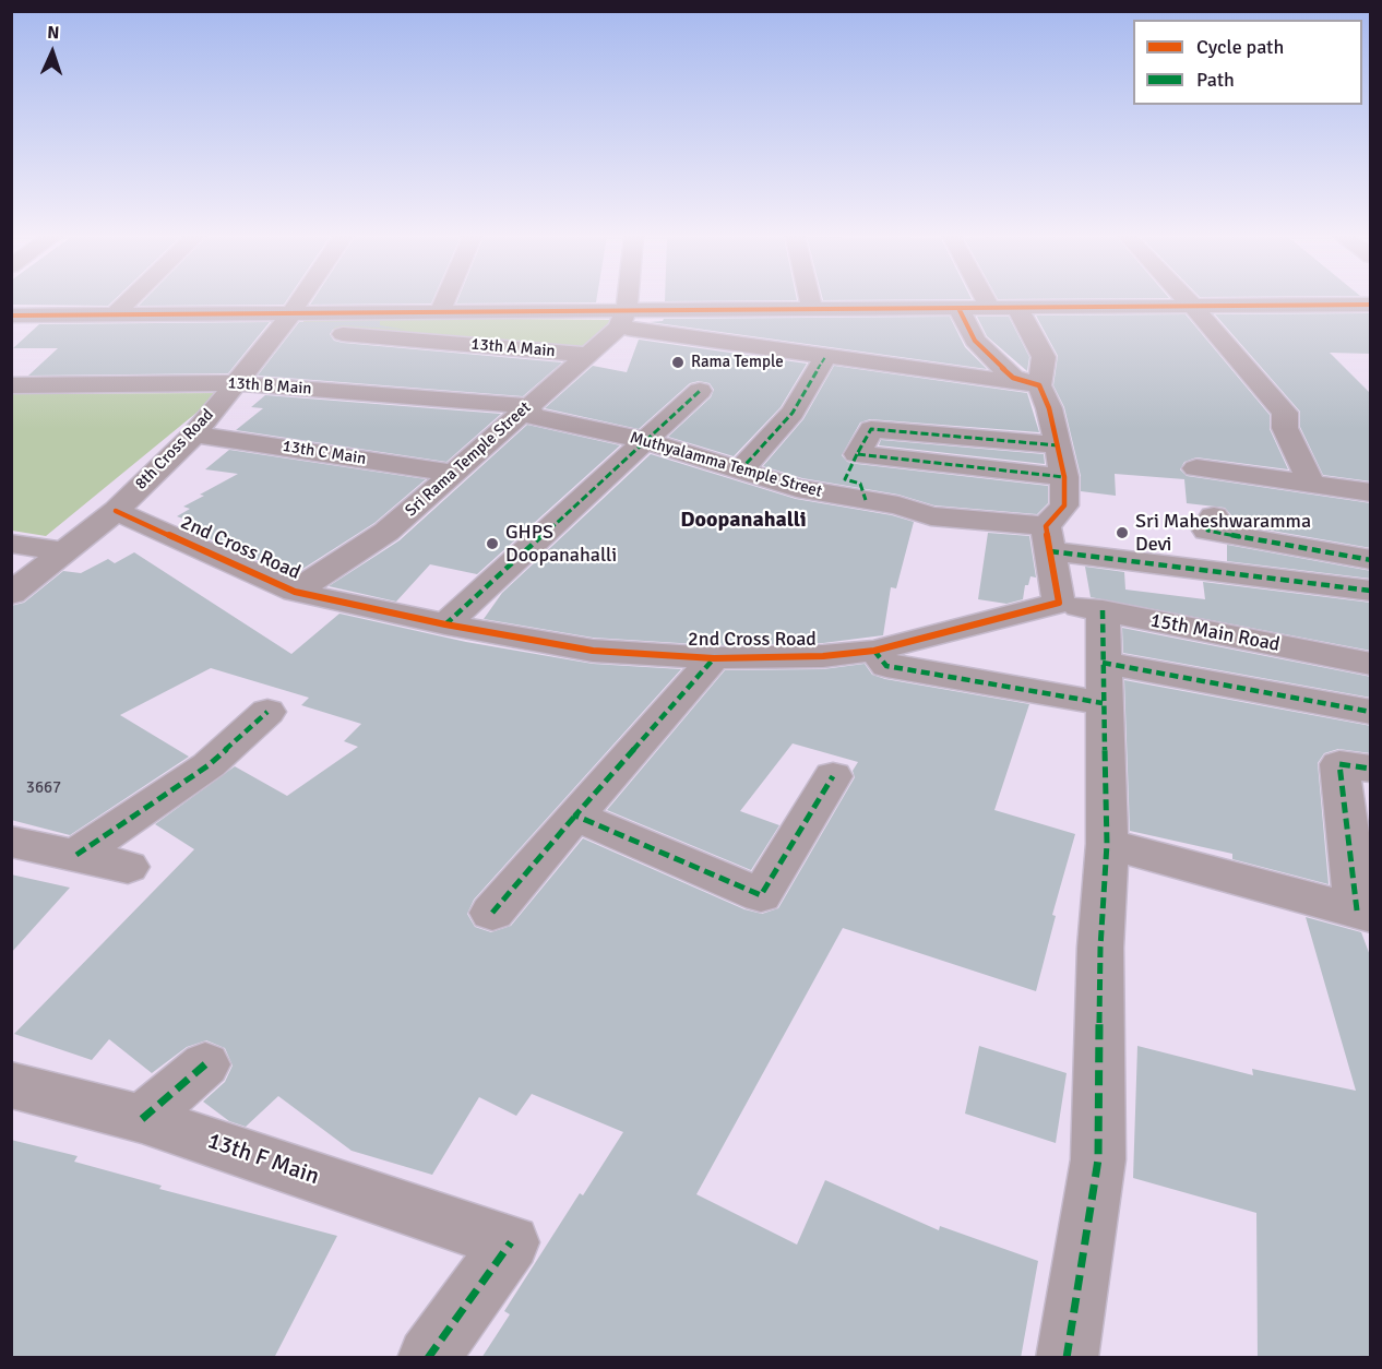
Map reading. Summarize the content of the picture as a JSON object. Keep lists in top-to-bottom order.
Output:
{
  "streets": {
    "street": [
      "13th A Main",
      "13th B Main",
      "8th Cross Road",
      "13th C Main",
      "Sri Rama Temple Street",
      "Muthyalamma Temple Street",
      "2nd Cross Road",
      "15th Main Road",
      "13th F Main"
    ]
  },
  "crossings": [
    ["13th A Main", "8th Cross Road"],
    ["13th A Main", "Sri Rama Temple Street"],
    ["13th B Main", "8th Cross Road"],
    ["13th B Main", "Sri Rama Temple Street"],
    ["13th B Main", "Muthyalamma Temple Street"],
    ["8th Cross Road", "13th C Main"],
    ["8th Cross Road", "2nd Cross Road"],
    ["13th C Main", "Sri Rama Temple Street"],
    ["Sri Rama Temple Street", "Muthyalamma Temple Street"],
    ["Sri Rama Temple Street", "2nd Cross Road"],
    ["2nd Cross Road", "15th Main Road"]
  ],
  "districts": ["Doopanahalli"],
  "places": ["Rama Temple", "Sri Maheshwaramma Devi", "GHPS Doopanahalli"],
  "house_numbers": ["3667"],
  "legend": ["Cycle path", "Path"],
  "north": "top"
}
